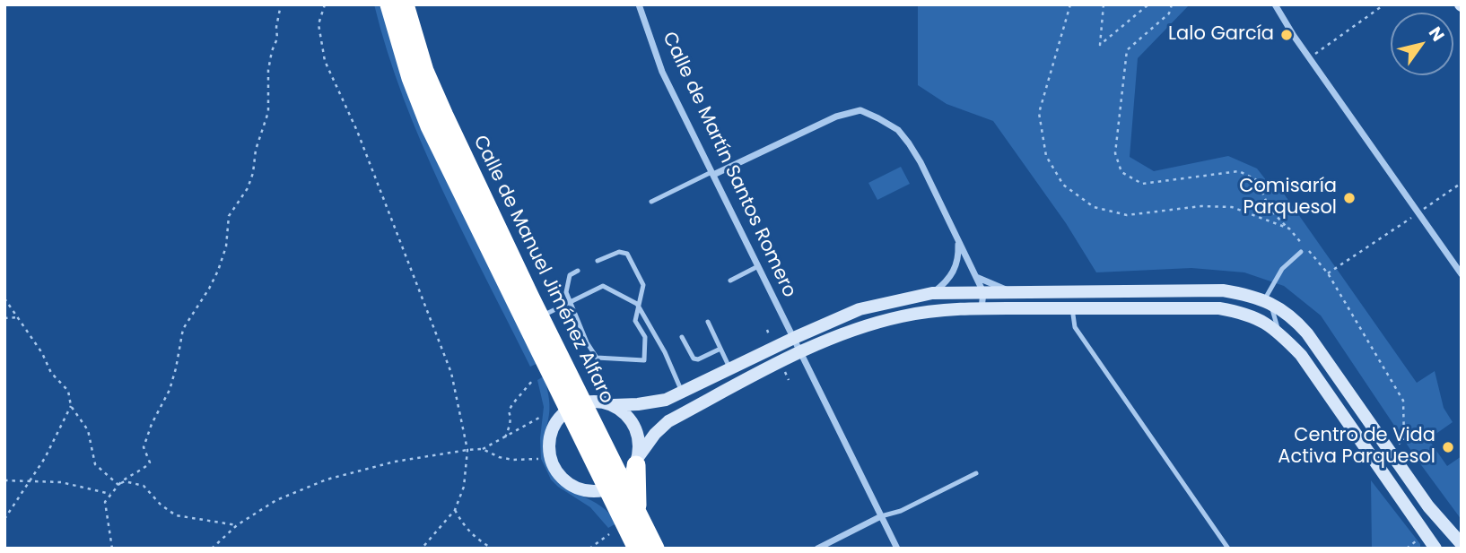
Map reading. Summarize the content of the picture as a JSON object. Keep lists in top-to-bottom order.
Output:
{
  "streets": {
    "highway": ["Calle de Manuel Jiménez Alfaro"],
    "street": ["Calle de Martín Santos Romero"]
  },
  "places": ["Lalo García", "Comisaría Parquesol", "Centro de Vida Activa Parquesol"],
  "north": "top right"
}
